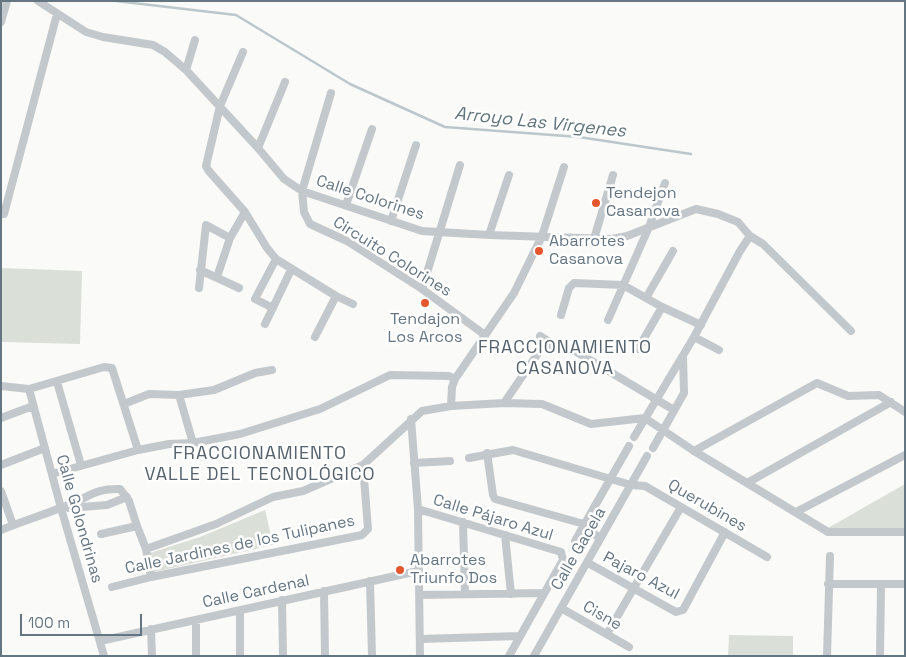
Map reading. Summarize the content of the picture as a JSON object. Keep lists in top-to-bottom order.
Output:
{
  "streets": {
    "street": [
      "Calle Colorines",
      "Circuito Colorines",
      "Querubines",
      "Calle Pájaro Azul",
      "Calle Golondrinas",
      "Calle Jardines de los Tulipanes",
      "Calle Gacela",
      "Pajaro Azul",
      "Calle Cardenal",
      "Cisne"
    ]
  },
  "crossings": [
    ["Calle Colorines", "Circuito Colorines"],
    ["Querubines", "Calle Gacela"],
    ["Querubines", "Pajaro Azul"],
    ["Calle Pájaro Azul", "Calle Gacela"],
    ["Calle Golondrinas", "Calle Cardenal"],
    ["Calle Gacela", "Pajaro Azul"],
    ["Calle Gacela", "Cisne"]
  ],
  "districts": ["FRACCIONAMIENTO CASANOVA", "FRACCIONAMIENTO VALLE DEL TECNOLÓGICO"],
  "water": ["Arroyo Las Virgenes"],
  "places": [
    "Tendejon Casanova",
    "Abarrotes Casanova",
    "Tendajon Los Arcos",
    "Abarrotes Triunfo Dos"
  ],
  "scale_bar": "100 m"
}
